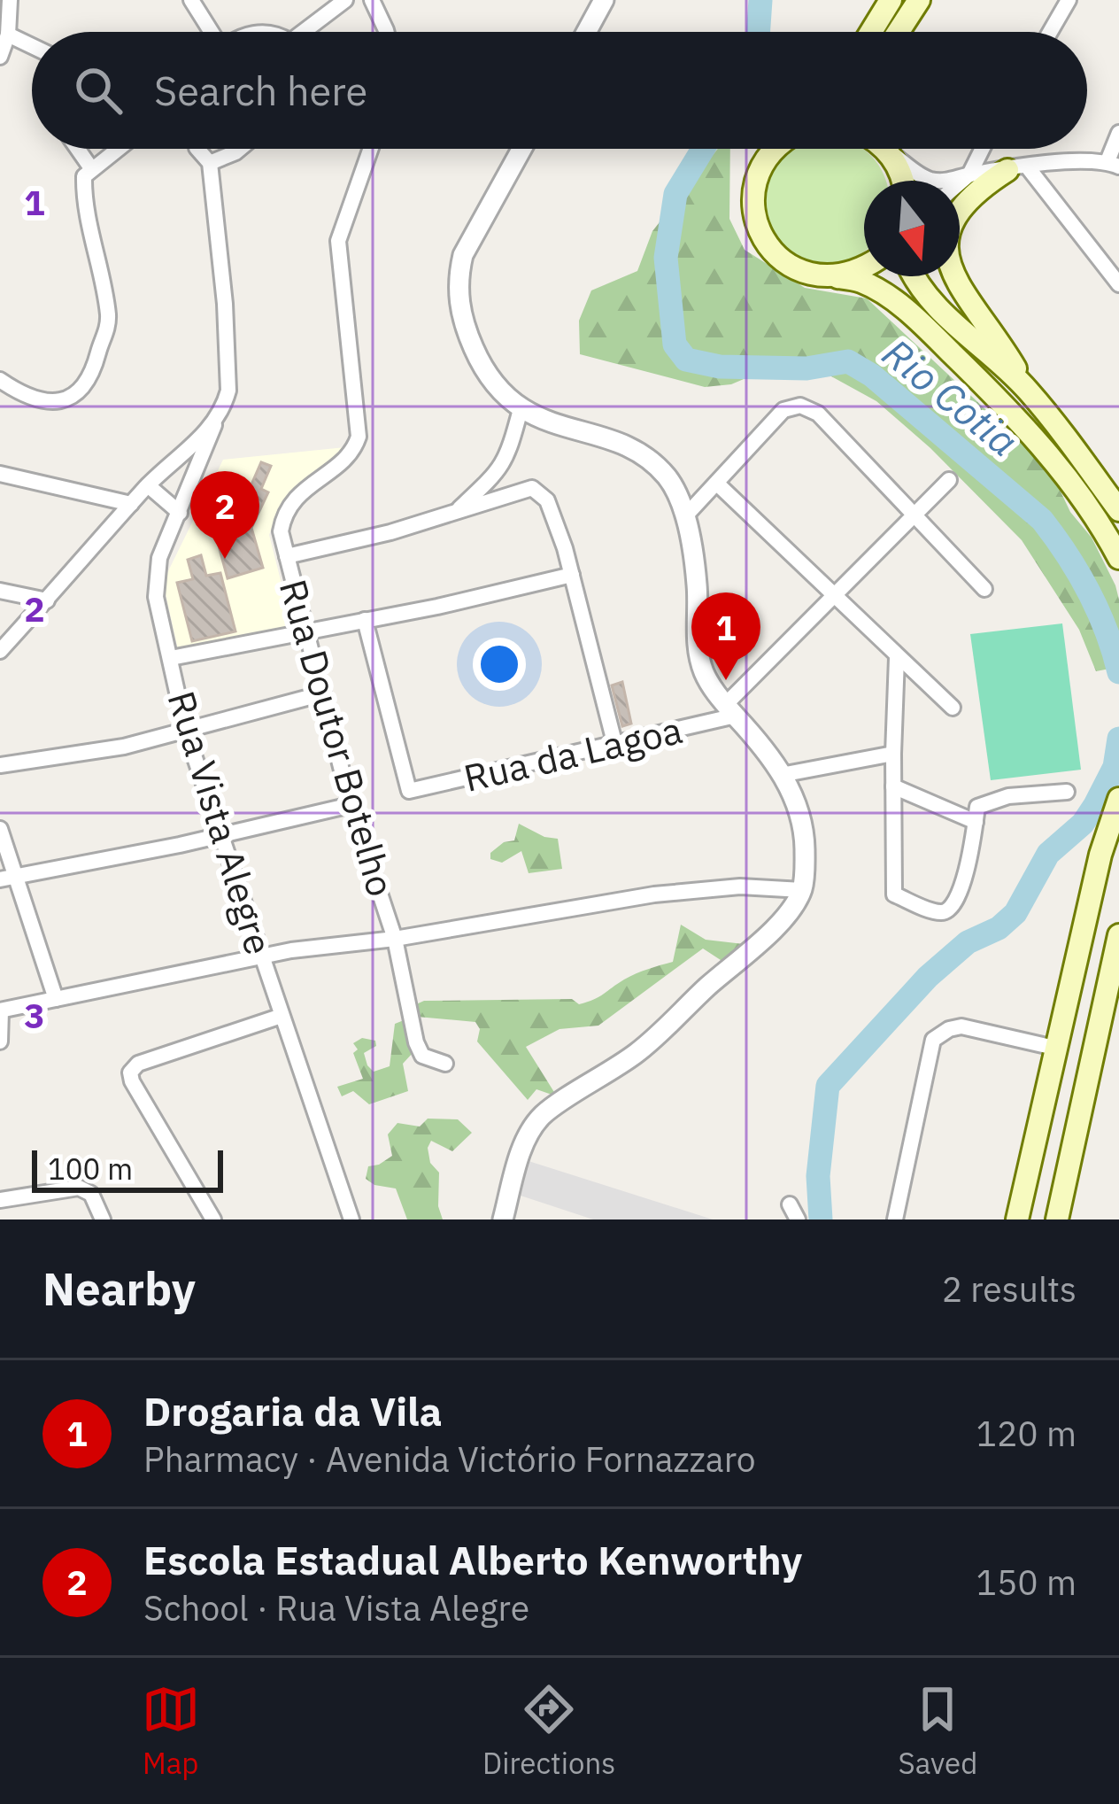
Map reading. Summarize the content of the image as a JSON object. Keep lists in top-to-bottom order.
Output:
{
  "streets": {
    "street": ["Rua Doutor Botelho", "Rua da Lagoa", "Rua Vista Alegre"]
  },
  "water": ["Rio Cotia"],
  "scale_bar": "100 m",
  "north": "bottom",
  "page": {
    "search": "Search here",
    "pins": ["2", "1"],
    "scale": "100 m",
    "heading": ["Nearby", "2 results"],
    "list": [
      {
        "mark": "1",
        "name": "Drogaria da Vila",
        "note": "Pharmacy · Avenida Victório Fornazzaro",
        "value": "120 m"
      },
      {
        "mark": "2",
        "name": "Escola Estadual Alberto Kenworthy",
        "note": "School · Rua Vista Alegre",
        "value": "150 m"
      }
    ],
    "nav": ["Map", "Directions", "Saved"]
  },
  "grid": {
    "rows": ["1", "2", "3"]
  }
}
